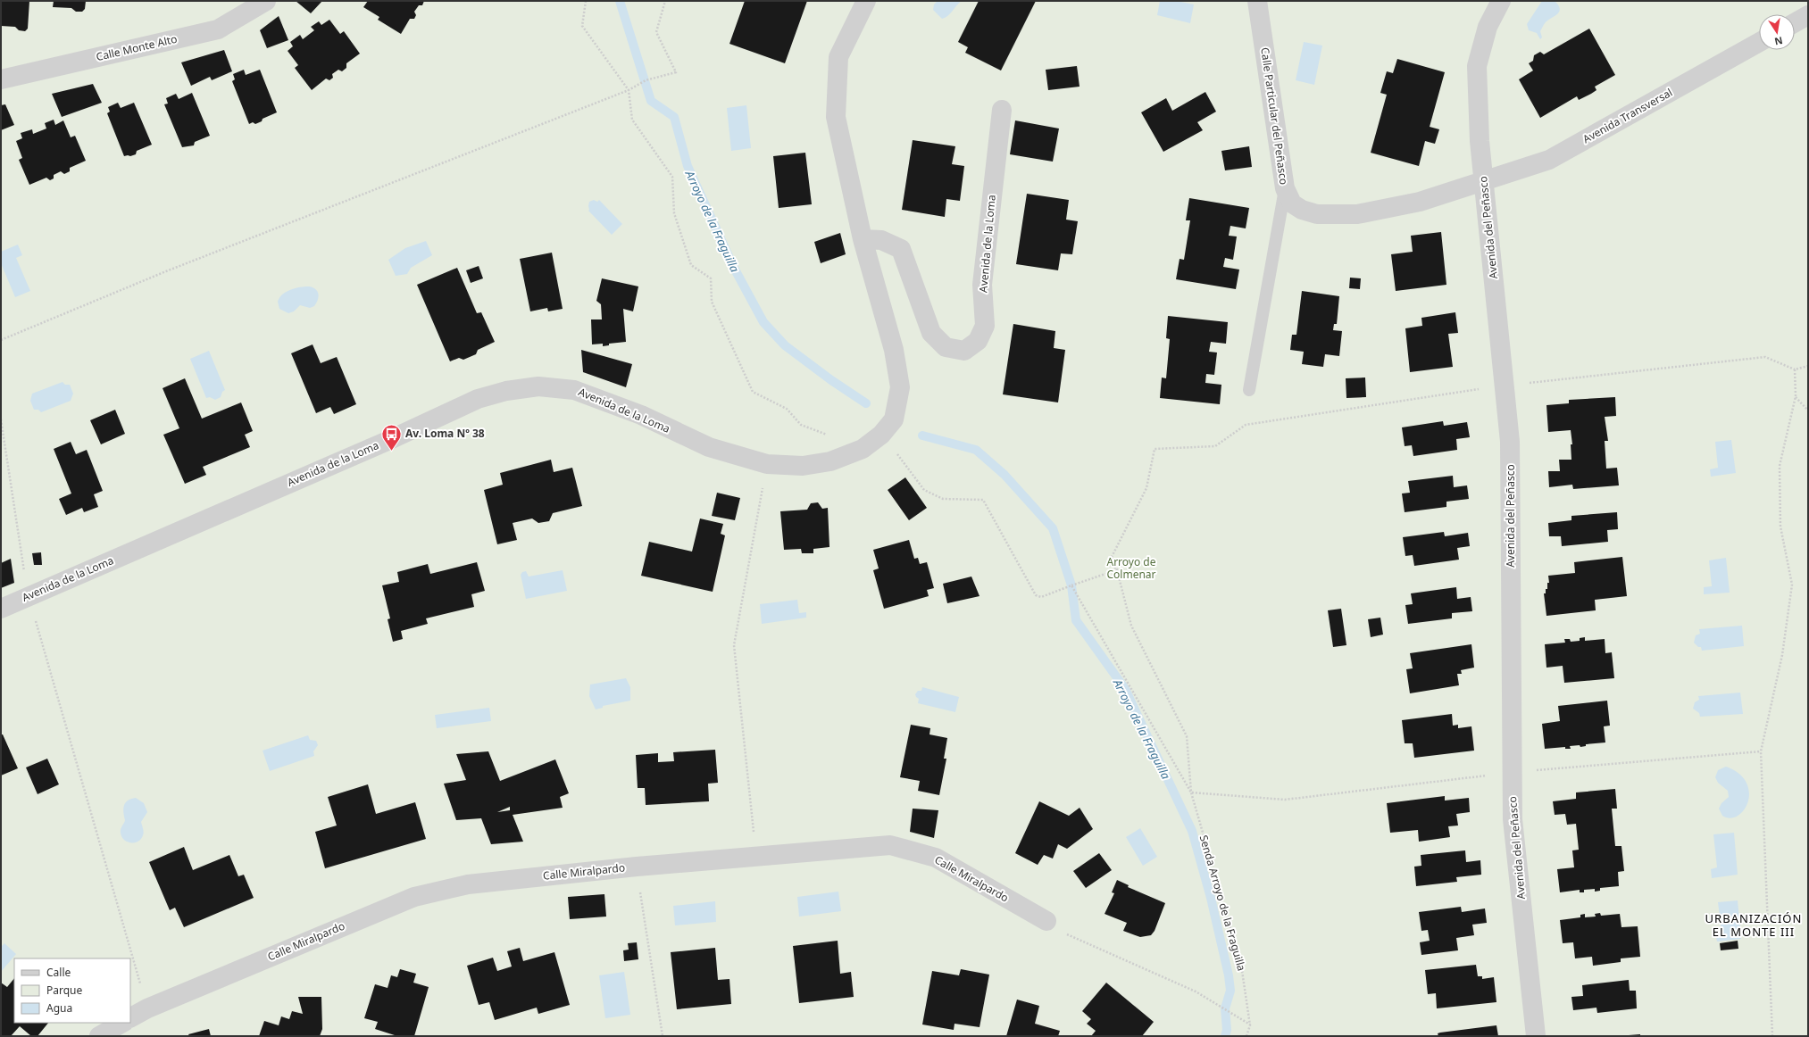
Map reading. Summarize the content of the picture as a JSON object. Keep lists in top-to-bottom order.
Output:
{
  "streets": {
    "street": [
      "Calle Monte Alto",
      "Calle Particular del Peñasco",
      "Avenida Transversal",
      "Avenida del Peñasco",
      "Avenida de la Loma",
      "Calle Miralpardo"
    ],
    "path": ["Senda Arroyo de la Fraguilla"]
  },
  "crossings": [
    ["Calle Particular del Peñasco", "Avenida Transversal"],
    ["Calle Particular del Peñasco", "Avenida del Peñasco"],
    ["Avenida Transversal", "Avenida del Peñasco"]
  ],
  "districts": ["URBANIZACIÓN EL MONTE III"],
  "water": ["Arroyo de la Fraguilla"],
  "parks": ["Arroyo de Colmenar"],
  "places": {
    "bus stop": ["Av. Loma Nº 38"]
  },
  "legend": ["Calle", "Parque", "Agua"],
  "north": "bottom"
}
